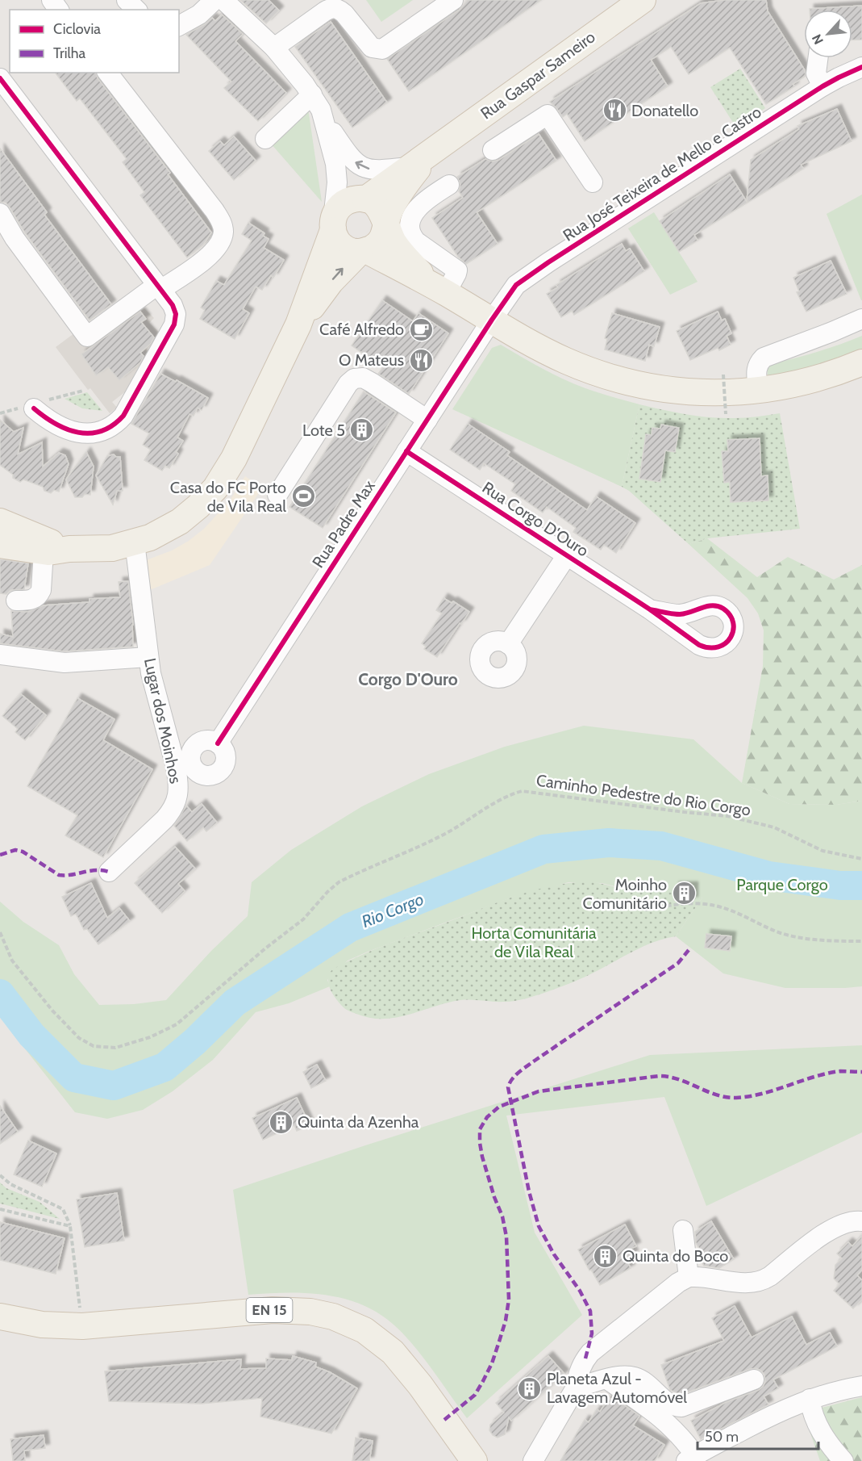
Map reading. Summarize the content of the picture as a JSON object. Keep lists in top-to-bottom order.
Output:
{
  "streets": {
    "main road": ["Rua Gaspar Sameiro", "EN 15"],
    "street": [
      "Rua José Teixeira de Mello e Castro",
      "Rua Corgo D'Ouro",
      "Rua Padre Max",
      "Lugar dos Moinhos"
    ],
    "path": ["Caminho Pedestre do Rio Corgo"]
  },
  "crossings": [
    ["Rua José Teixeira de Mello e Castro", "Rua Padre Max"],
    ["Rua Corgo D'Ouro", "Rua Padre Max"]
  ],
  "districts": ["Corgo D'Ouro"],
  "water": ["Rio Corgo"],
  "parks": ["Parque Corgo", "Horta Comunitária de Vila Real"],
  "places": {
    "restaurant": ["Donatello", "O Mateus"],
    "cafe": ["Café Alfredo"],
    "building": [
      "Lote 5",
      "Moinho Comunitário",
      "Quinta da Azenha",
      "Quinta do Boco",
      "Planeta Azul - Lavagem Automóvel"
    ],
    "sports": ["Casa do FC Porto de Vila Real"]
  },
  "legend": ["Ciclovia", "Trilha"],
  "scale_bar": "50 m",
  "north": "bottom left"
}
